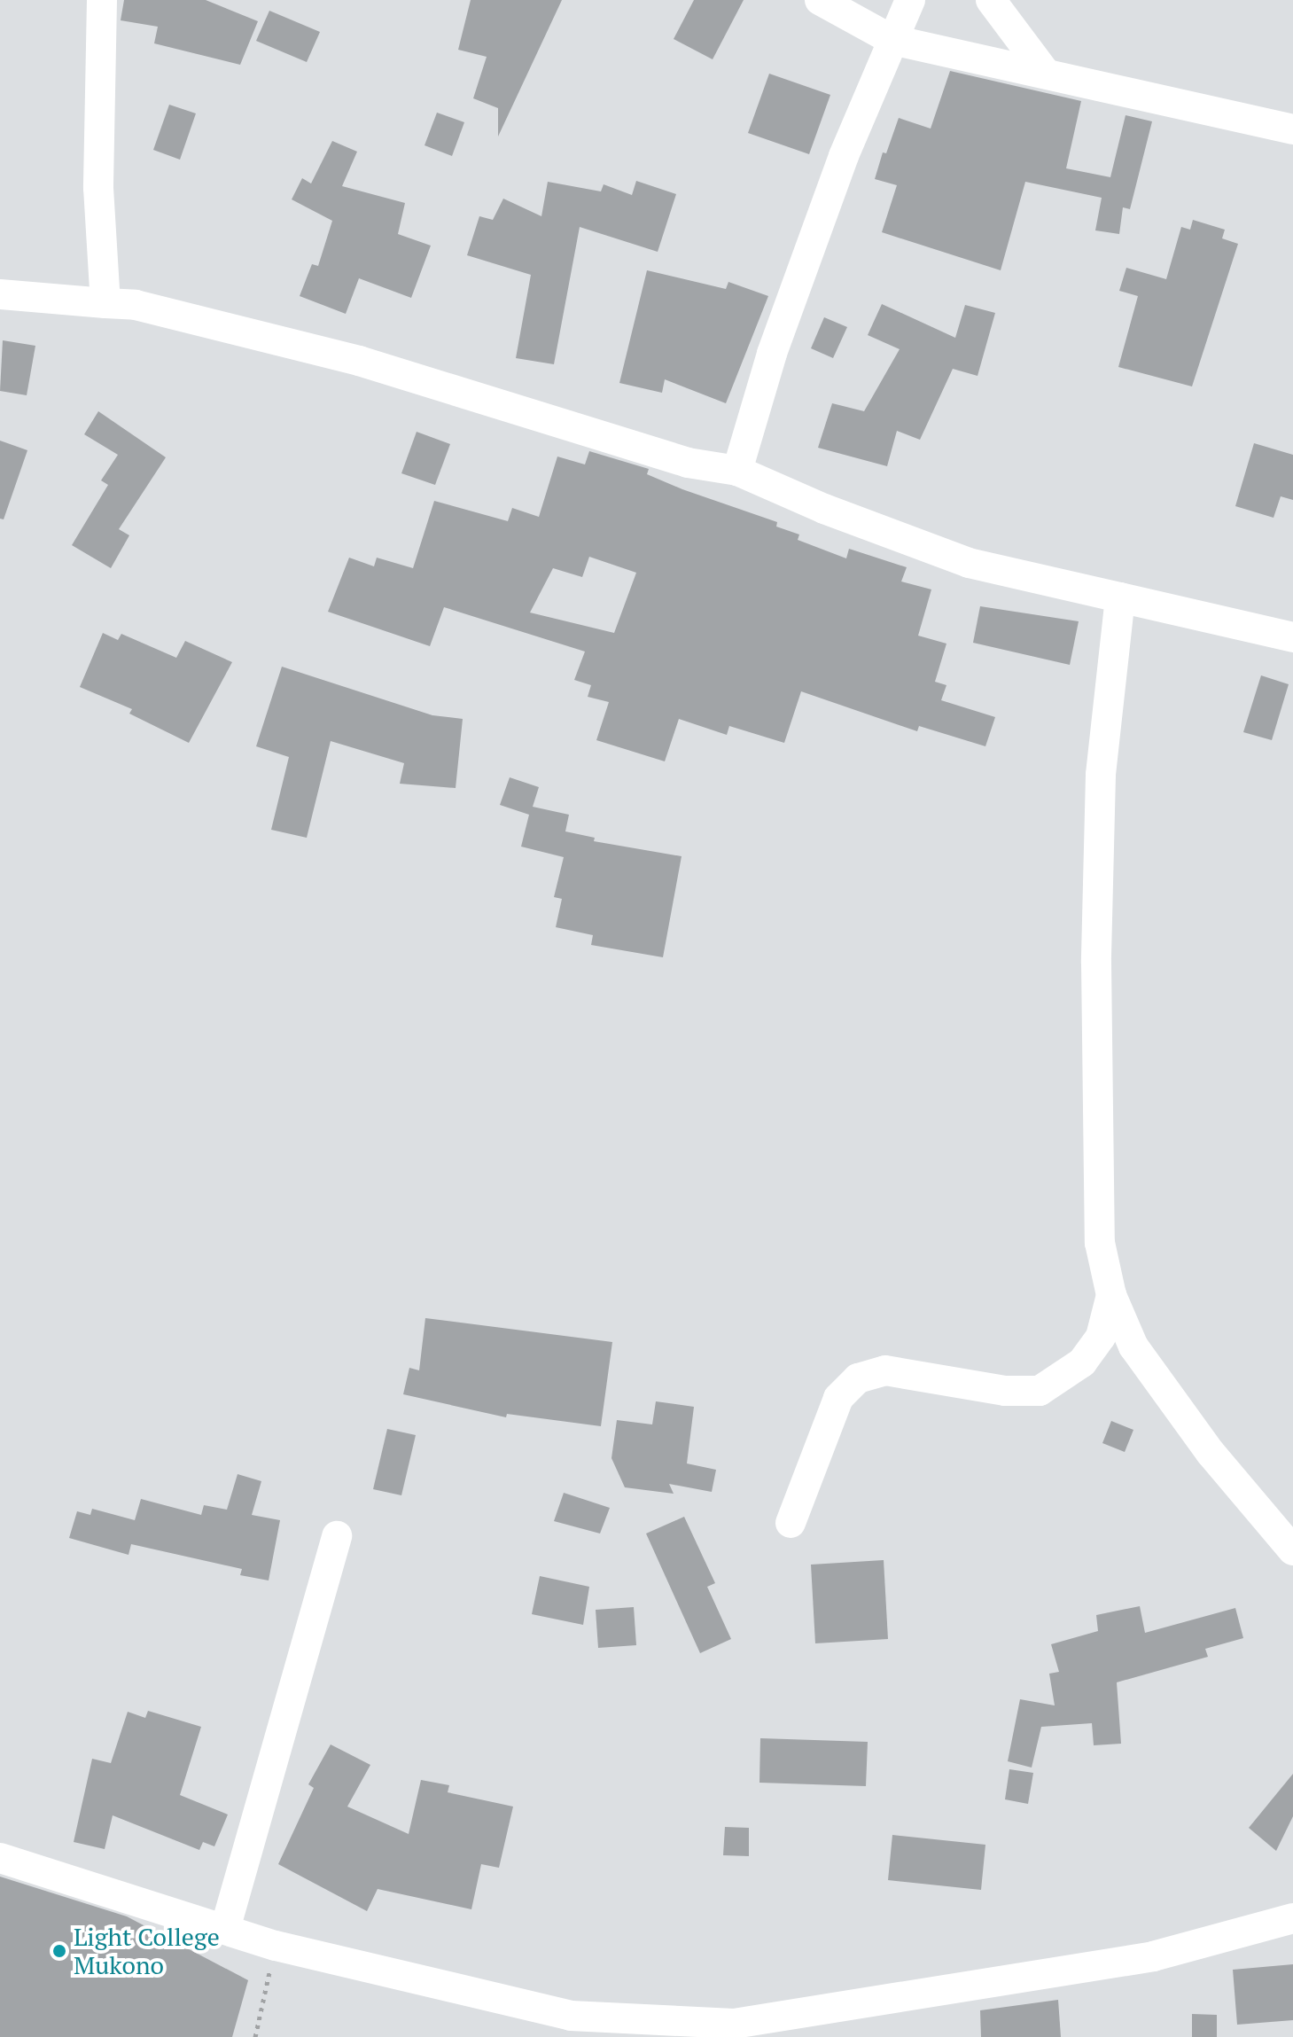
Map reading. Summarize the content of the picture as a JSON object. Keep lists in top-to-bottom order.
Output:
{
  "places": ["Light College Mukono"]
}
